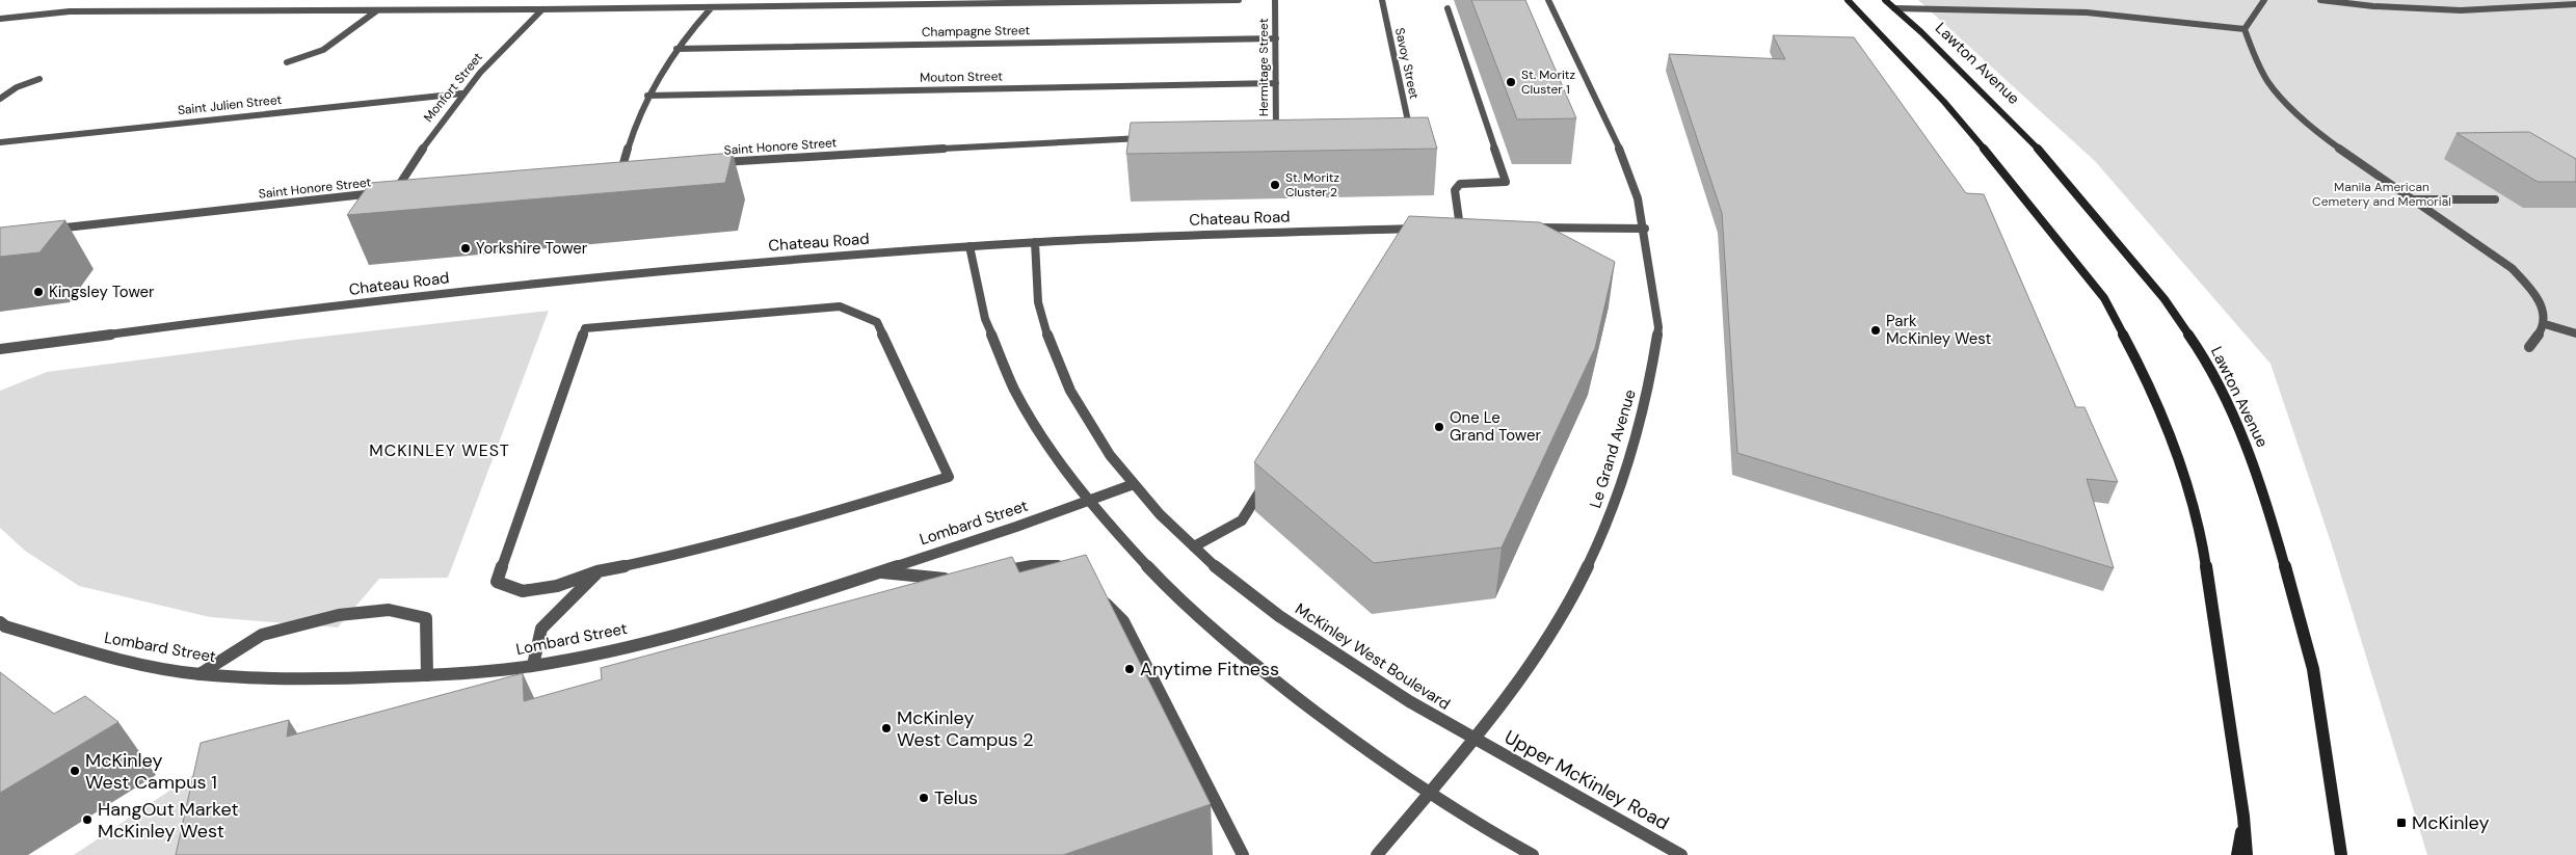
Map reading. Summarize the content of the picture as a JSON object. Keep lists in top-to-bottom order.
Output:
{
  "streets": {
    "main road": ["Lawton Avenue"],
    "street": [
      "Champagne Street",
      "Savoy Street",
      "Hermitage Street",
      "Mouton Street",
      "Monfort Street",
      "Saint Julien Street",
      "Saint Honore Street",
      "Chateau Road",
      "Le Grand Avenue",
      "Lombard Street",
      "McKinley West Boulevard",
      "Upper McKinley Road"
    ]
  },
  "crossings": [
    ["Champagne Street", "Hermitage Street"],
    ["Hermitage Street", "Mouton Street"],
    ["Monfort Street", "Saint Julien Street"],
    ["Monfort Street", "Saint Honore Street"],
    ["Chateau Road", "McKinley West Boulevard"],
    ["Le Grand Avenue", "McKinley West Boulevard"],
    ["Le Grand Avenue", "Upper McKinley Road"],
    ["Lombard Street", "McKinley West Boulevard"],
    ["McKinley West Boulevard", "Upper McKinley Road"]
  ],
  "districts": ["MCKINLEY WEST"],
  "parks": ["Manila American Cemetery and Memorial"],
  "places": {
    "other": [
      "St. Moritz Cluster 1",
      "St. Moritz Cluster 2",
      "Yorkshire Tower",
      "Kingsley Tower",
      "Park McKinley West",
      "One Le Grand Tower",
      "Anytime Fitness",
      "McKinley West Campus 2",
      "McKinley West Campus 1",
      "Telus",
      "HangOut Market McKinley West"
    ],
    "transit": ["McKinley"]
  }
}
